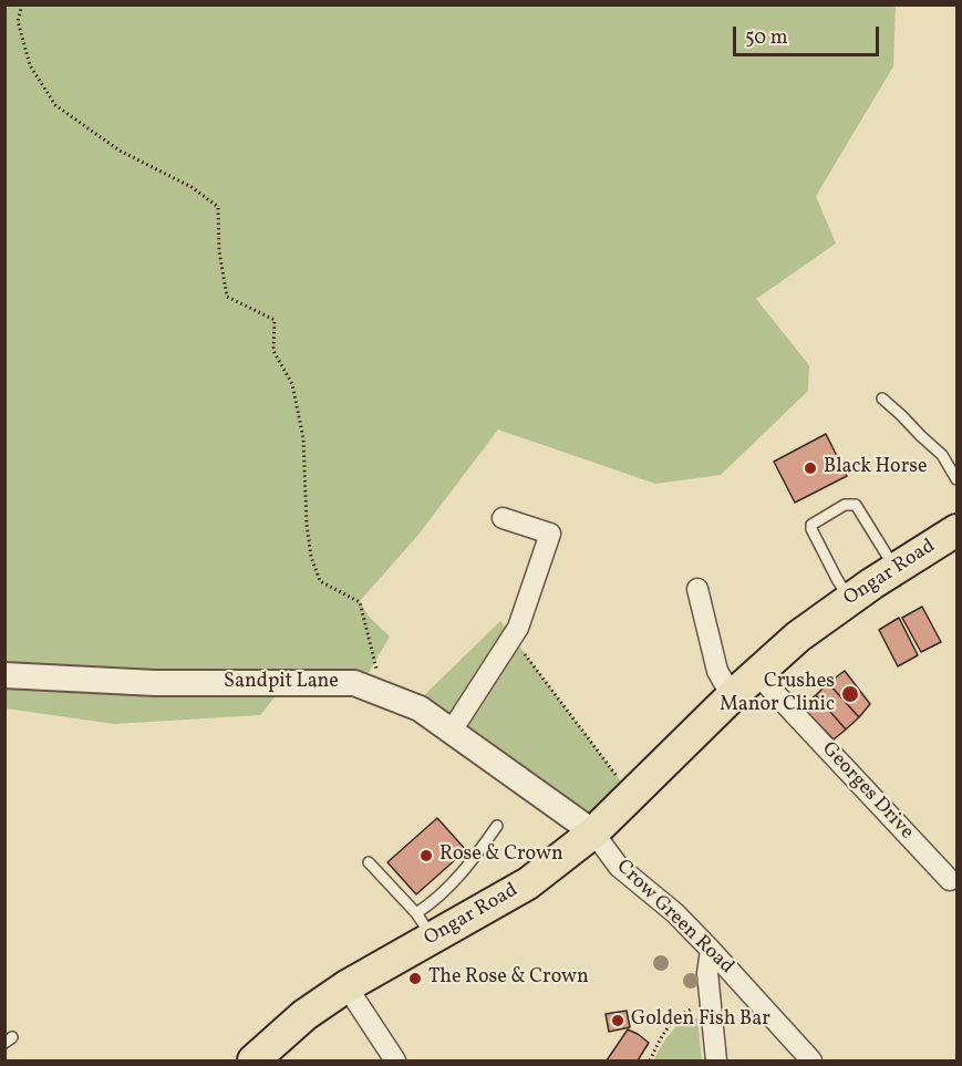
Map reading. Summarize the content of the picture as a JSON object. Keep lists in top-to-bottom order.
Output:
{
  "streets": {
    "main road": ["Ongar Road"],
    "street": ["Sandpit Lane", "Georges Drive", "Crow Green Road"]
  },
  "crossings": [
    ["Ongar Road", "Sandpit Lane"],
    ["Ongar Road", "Georges Drive"],
    ["Ongar Road", "Crow Green Road"],
    ["Sandpit Lane", "Crow Green Road"]
  ],
  "places": [
    "Black Horse",
    "Crushes Manor Clinic",
    "Rose & Crown",
    "The Rose & Crown",
    "Golden Fish Bar"
  ],
  "scale_bar": "50 m"
}
